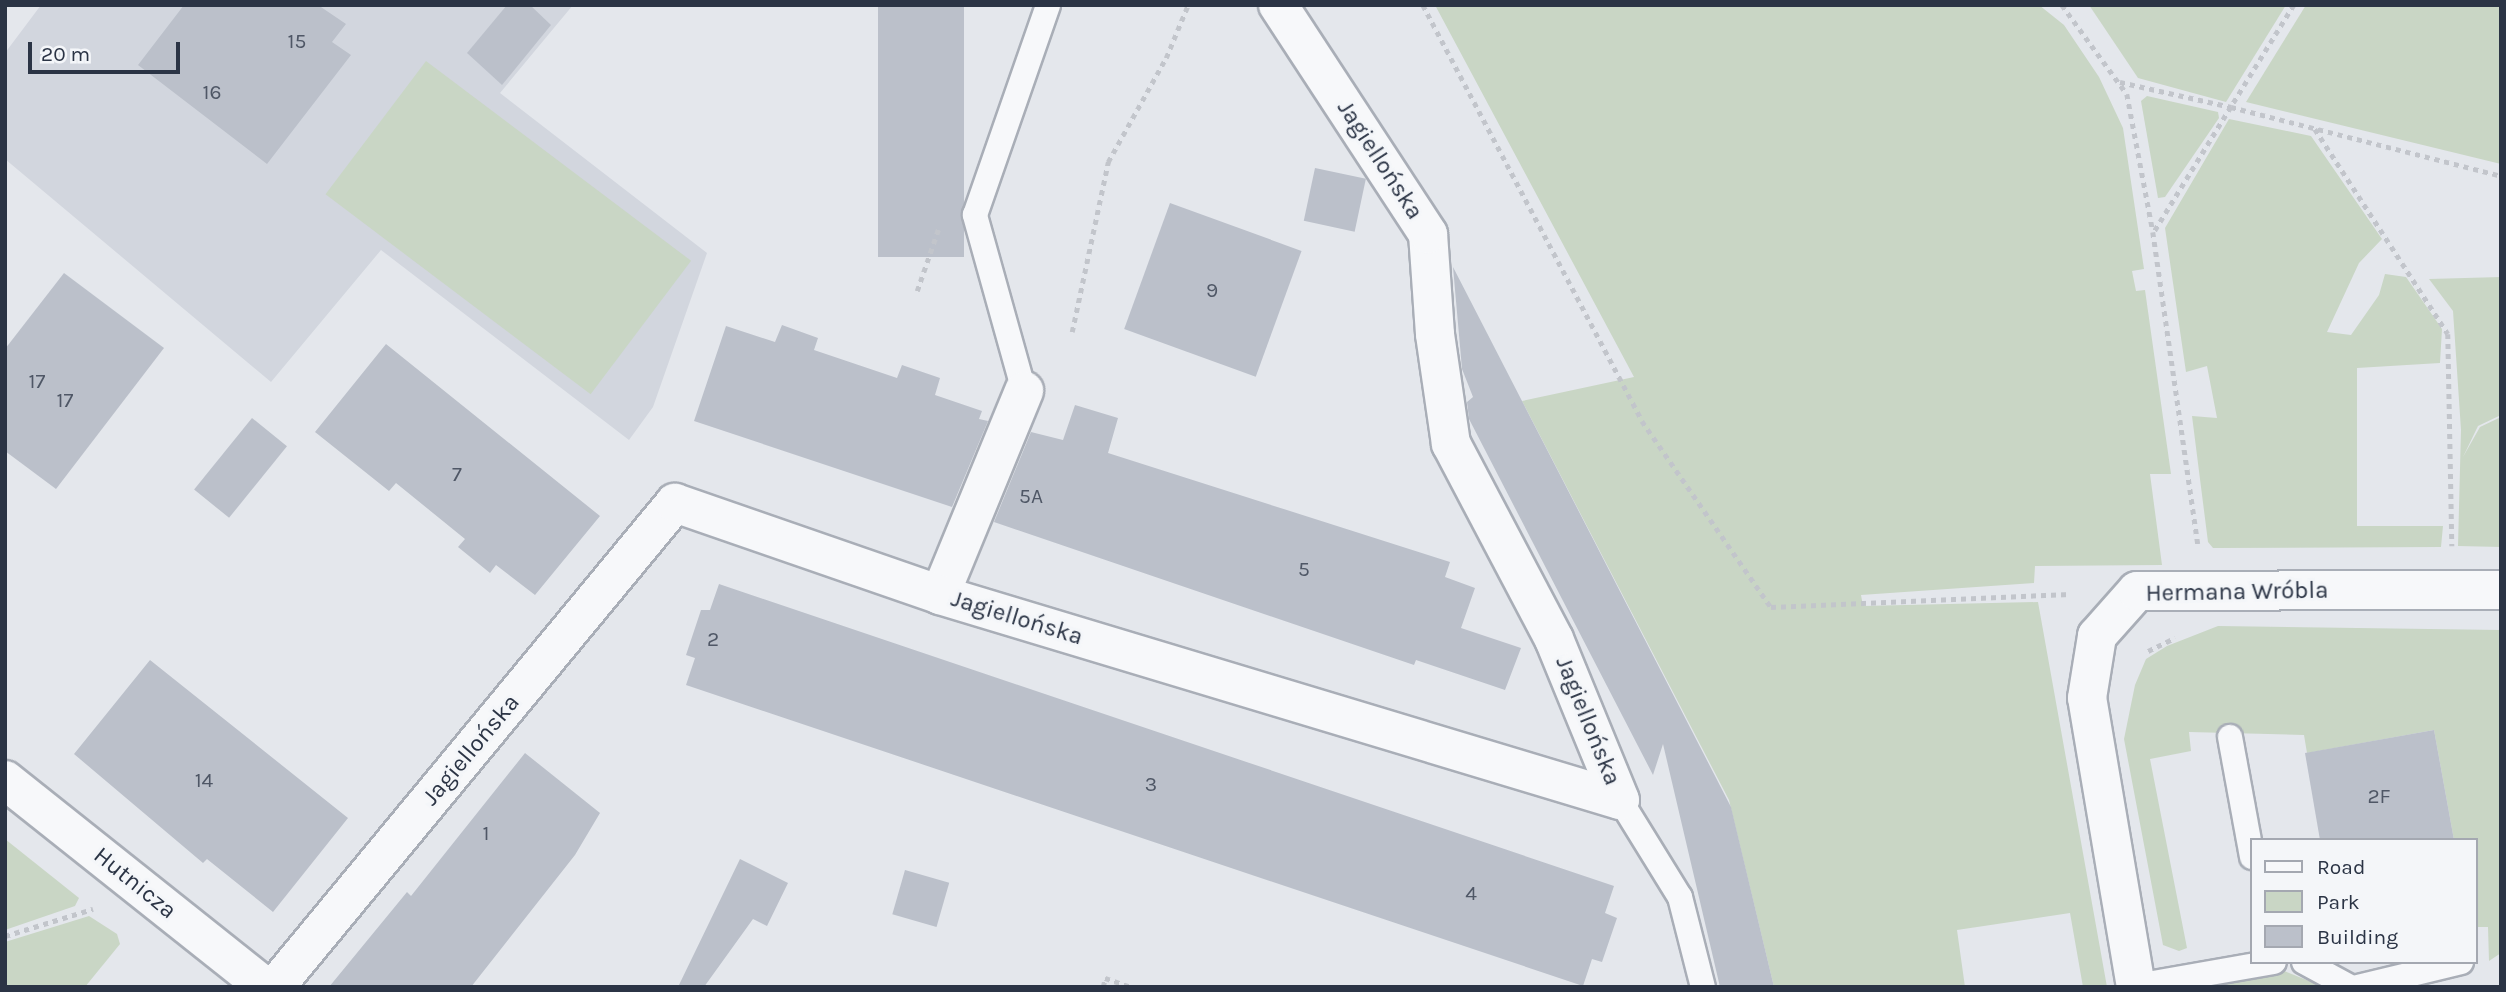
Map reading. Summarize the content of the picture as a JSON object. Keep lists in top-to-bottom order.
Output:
{
  "streets": {
    "street": ["Jagiellońska", "Hermana Wróbla", "Hutnicza"]
  },
  "house_numbers": [
    "15",
    "16",
    "9",
    "17",
    "17",
    "7",
    "5A",
    "5",
    "2",
    "14",
    "3",
    "2F",
    "1",
    "4"
  ],
  "legend": ["Road", "Park", "Building"],
  "scale_bar": "20 m"
}
